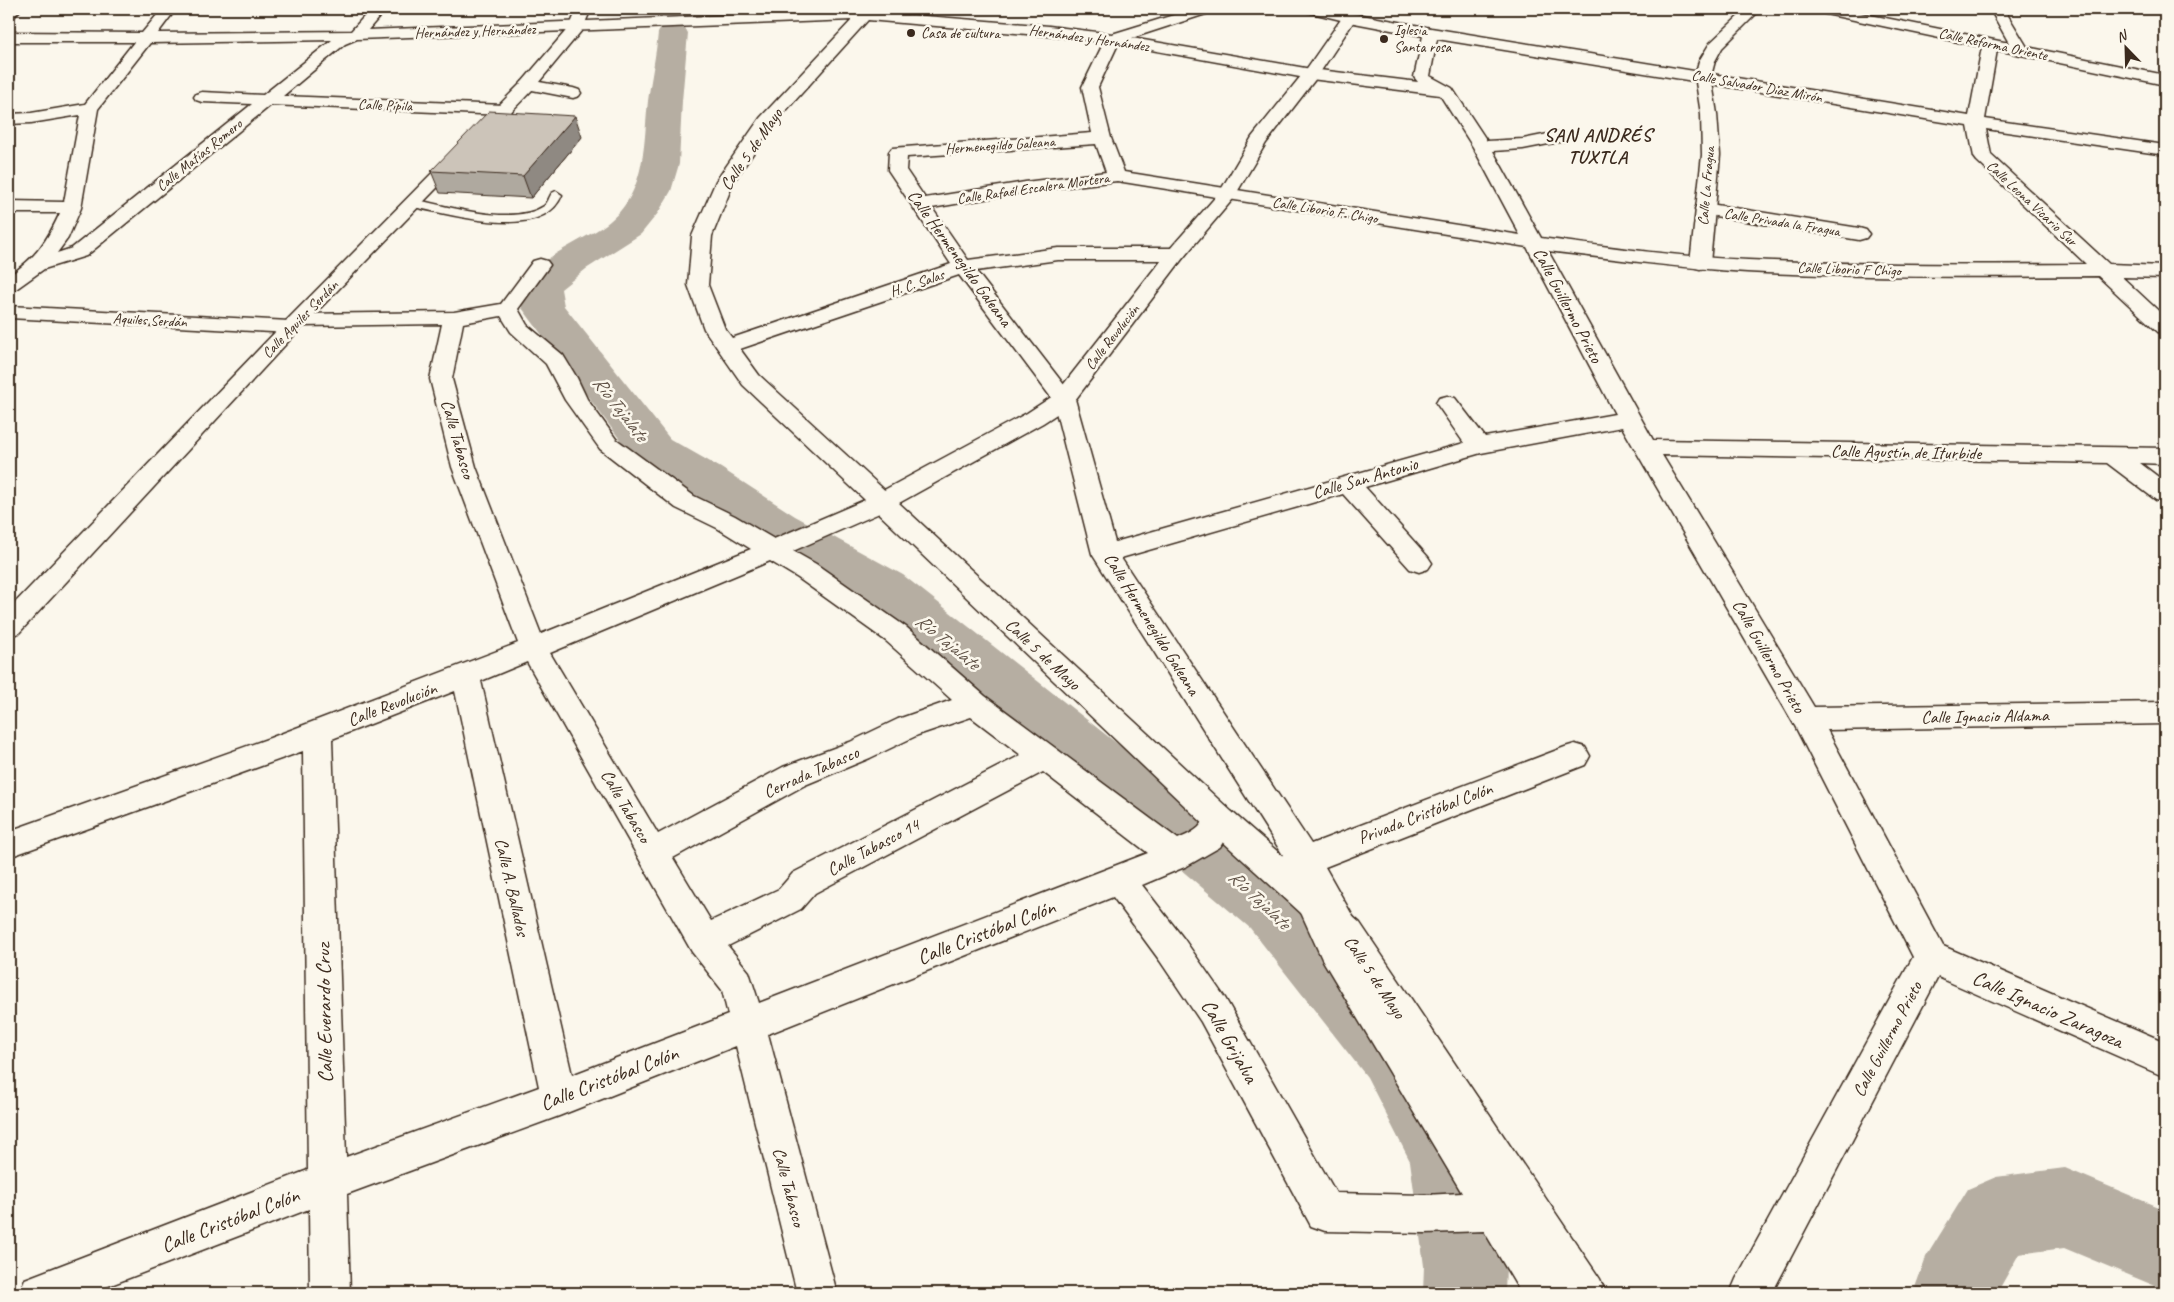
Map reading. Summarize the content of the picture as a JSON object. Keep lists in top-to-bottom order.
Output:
{
  "streets": {
    "street": [
      "Hernández y Hernández",
      "Calle Reforma Oriente",
      "Calle Salvador Díaz Mirón",
      "Calle Pípila",
      "Hermenegildo Galeana",
      "Calle 5 de Mayo",
      "Calle Matías Romero",
      "Calle La Fragua",
      "Calle Rafaél Escalera Mortera",
      "Calle Leona Vicario Sur",
      "Calle Liborio F. Chigo",
      "Calle Privada la Fragua",
      "Calle Hermenegildo Galeana",
      "Calle Liborio F Chigo",
      "H. C. Salas",
      "Calle Guillermo Prieto",
      "Calle Aquiles Serdán",
      "Aquiles Serdán",
      "Calle Revolución",
      "Calle Tabasco",
      "Calle Agustín de Iturbide",
      "Calle San Antonio",
      "Calle Ignacio Aldama",
      "Cerrada Tabasco",
      "Privada Cristóbal Colón",
      "Calle Tabasco 14",
      "Calle A. Ballados",
      "Calle Cristóbal Colón",
      "Calle Ignacio Zaragoza",
      "Calle Everardo Cruz",
      "Calle Grijalva"
    ]
  },
  "crossings": [
    ["Hernández y Hernández", "Calle 5 de Mayo"],
    ["Hernández y Hernández", "Calle Matías Romero"],
    ["Hernández y Hernández", "Calle Guillermo Prieto"],
    ["Hernández y Hernández", "Calle Aquiles Serdán"],
    ["Hernández y Hernández", "Calle Revolución"],
    ["Calle Reforma Oriente", "Calle Leona Vicario Sur"],
    ["Calle Salvador Díaz Mirón", "Calle La Fragua"],
    ["Calle Salvador Díaz Mirón", "Calle Leona Vicario Sur"],
    ["Calle Salvador Díaz Mirón", "Calle Guillermo Prieto"],
    ["Calle Salvador Díaz Mirón", "Calle Revolución"],
    ["Calle Pípila", "Calle Matías Romero"],
    ["Calle Pípila", "Calle Aquiles Serdán"],
    ["Hermenegildo Galeana", "Calle Hermenegildo Galeana"],
    ["Calle 5 de Mayo", "Calle Hermenegildo Galeana"],
    ["Calle 5 de Mayo", "H. C. Salas"],
    ["Calle 5 de Mayo", "Aquiles Serdán"],
    ["Calle 5 de Mayo", "Calle Revolución"],
    ["Calle 5 de Mayo", "Cerrada Tabasco"],
    ["Calle 5 de Mayo", "Privada Cristóbal Colón"],
    ["Calle 5 de Mayo", "Calle Tabasco 14"],
    ["Calle 5 de Mayo", "Calle Cristóbal Colón"],
    ["Calle La Fragua", "Calle Privada la Fragua"],
    ["Calle La Fragua", "Calle Liborio F Chigo"],
    ["Calle Rafaél Escalera Mortera", "Calle Liborio F. Chigo"],
    ["Calle Rafaél Escalera Mortera", "Calle Hermenegildo Galeana"],
    ["Calle Leona Vicario Sur", "Calle Liborio F Chigo"],
    ["Calle Liborio F. Chigo", "Calle Liborio F Chigo"],
    ["Calle Liborio F. Chigo", "Calle Guillermo Prieto"],
    ["Calle Liborio F. Chigo", "Calle Revolución"],
    ["Calle Hermenegildo Galeana", "H. C. Salas"],
    ["Calle Hermenegildo Galeana", "Calle Revolución"],
    ["Calle Hermenegildo Galeana", "Calle San Antonio"],
    ["Calle Hermenegildo Galeana", "Privada Cristóbal Colón"],
    ["Calle Liborio F Chigo", "Calle Guillermo Prieto"],
    ["H. C. Salas", "Calle Revolución"],
    ["Calle Guillermo Prieto", "Calle Agustín de Iturbide"],
    ["Calle Guillermo Prieto", "Calle San Antonio"],
    ["Calle Guillermo Prieto", "Calle Ignacio Aldama"],
    ["Calle Guillermo Prieto", "Calle Ignacio Zaragoza"],
    ["Calle Aquiles Serdán", "Aquiles Serdán"],
    ["Aquiles Serdán", "Calle Tabasco"],
    ["Calle Revolución", "Calle Tabasco"],
    ["Calle Revolución", "Calle A. Ballados"],
    ["Calle Revolución", "Calle Everardo Cruz"],
    ["Calle Tabasco", "Cerrada Tabasco"],
    ["Calle Tabasco", "Calle Tabasco 14"],
    ["Calle Tabasco", "Calle Cristóbal Colón"],
    ["Calle A. Ballados", "Calle Cristóbal Colón"],
    ["Calle Cristóbal Colón", "Calle Everardo Cruz"],
    ["Calle Cristóbal Colón", "Calle Grijalva"]
  ],
  "districts": ["SAN ANDRÉS TUXTLA"],
  "water": ["Río Tajalate"],
  "places": ["Casa de cultura", "Iglesia Santa rosa"],
  "north": "top left"
}
